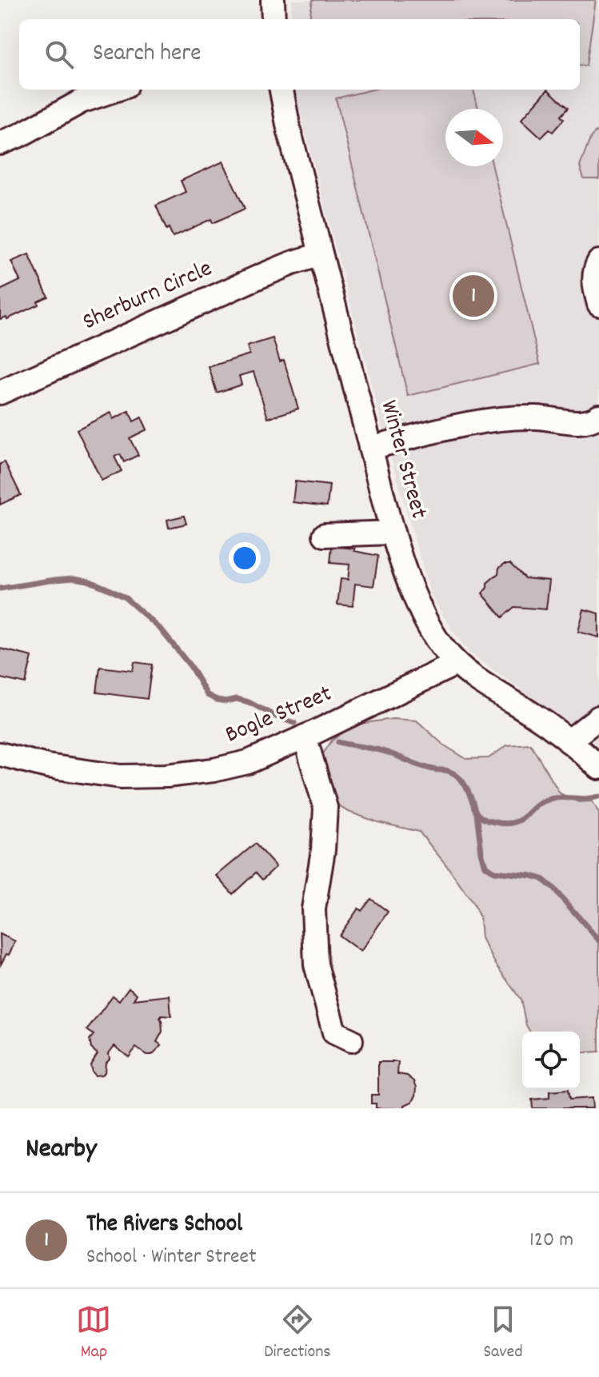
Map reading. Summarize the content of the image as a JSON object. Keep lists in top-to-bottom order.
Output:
{
  "streets": {
    "street": ["Sherburn Circle", "Winter Street", "Bogle Street"]
  },
  "crossings": [
    ["Sherburn Circle", "Winter Street"],
    ["Winter Street", "Bogle Street"]
  ],
  "north": "right",
  "page": {
    "search": "Search here",
    "pins": "1",
    "heading": "Nearby",
    "list": [
      {
        "mark": "1",
        "name": "The Rivers School",
        "note": "School · Winter Street",
        "value": "120 m"
      }
    ],
    "nav": ["Map", "Directions", "Saved"]
  }
}
